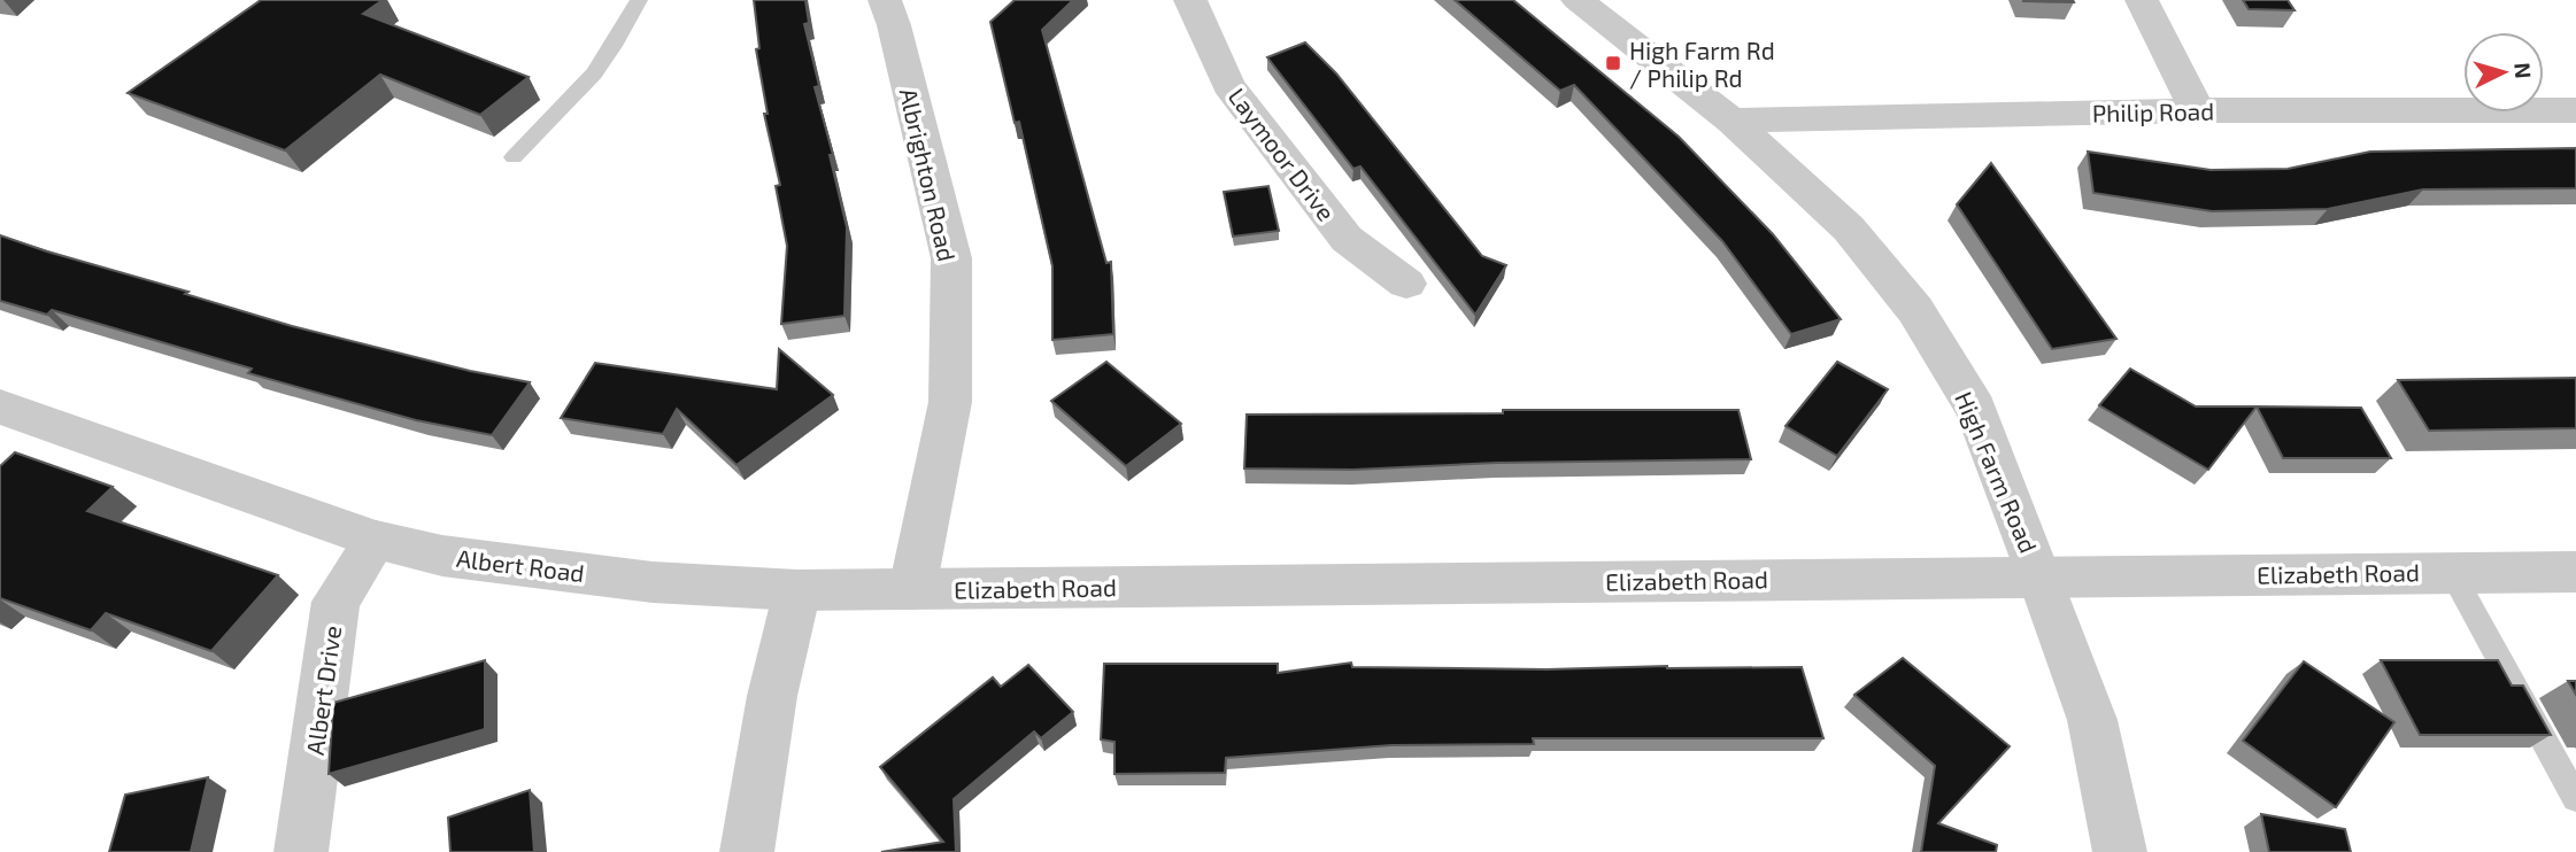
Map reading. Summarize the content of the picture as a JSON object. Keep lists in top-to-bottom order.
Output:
{
  "streets": {
    "street": [
      "Philip Road",
      "Laymoor Drive",
      "Albrighton Road",
      "High Farm Road",
      "Albert Road",
      "Elizabeth Road",
      "Albert Drive"
    ]
  },
  "crossings": [
    ["Philip Road", "High Farm Road"],
    ["Albrighton Road", "Elizabeth Road"],
    ["High Farm Road", "Elizabeth Road"],
    ["Albert Road", "Elizabeth Road"],
    ["Albert Road", "Albert Drive"]
  ],
  "places": {
    "transit": ["High Farm Rd / Philip Rd"]
  },
  "north": "right"
}
